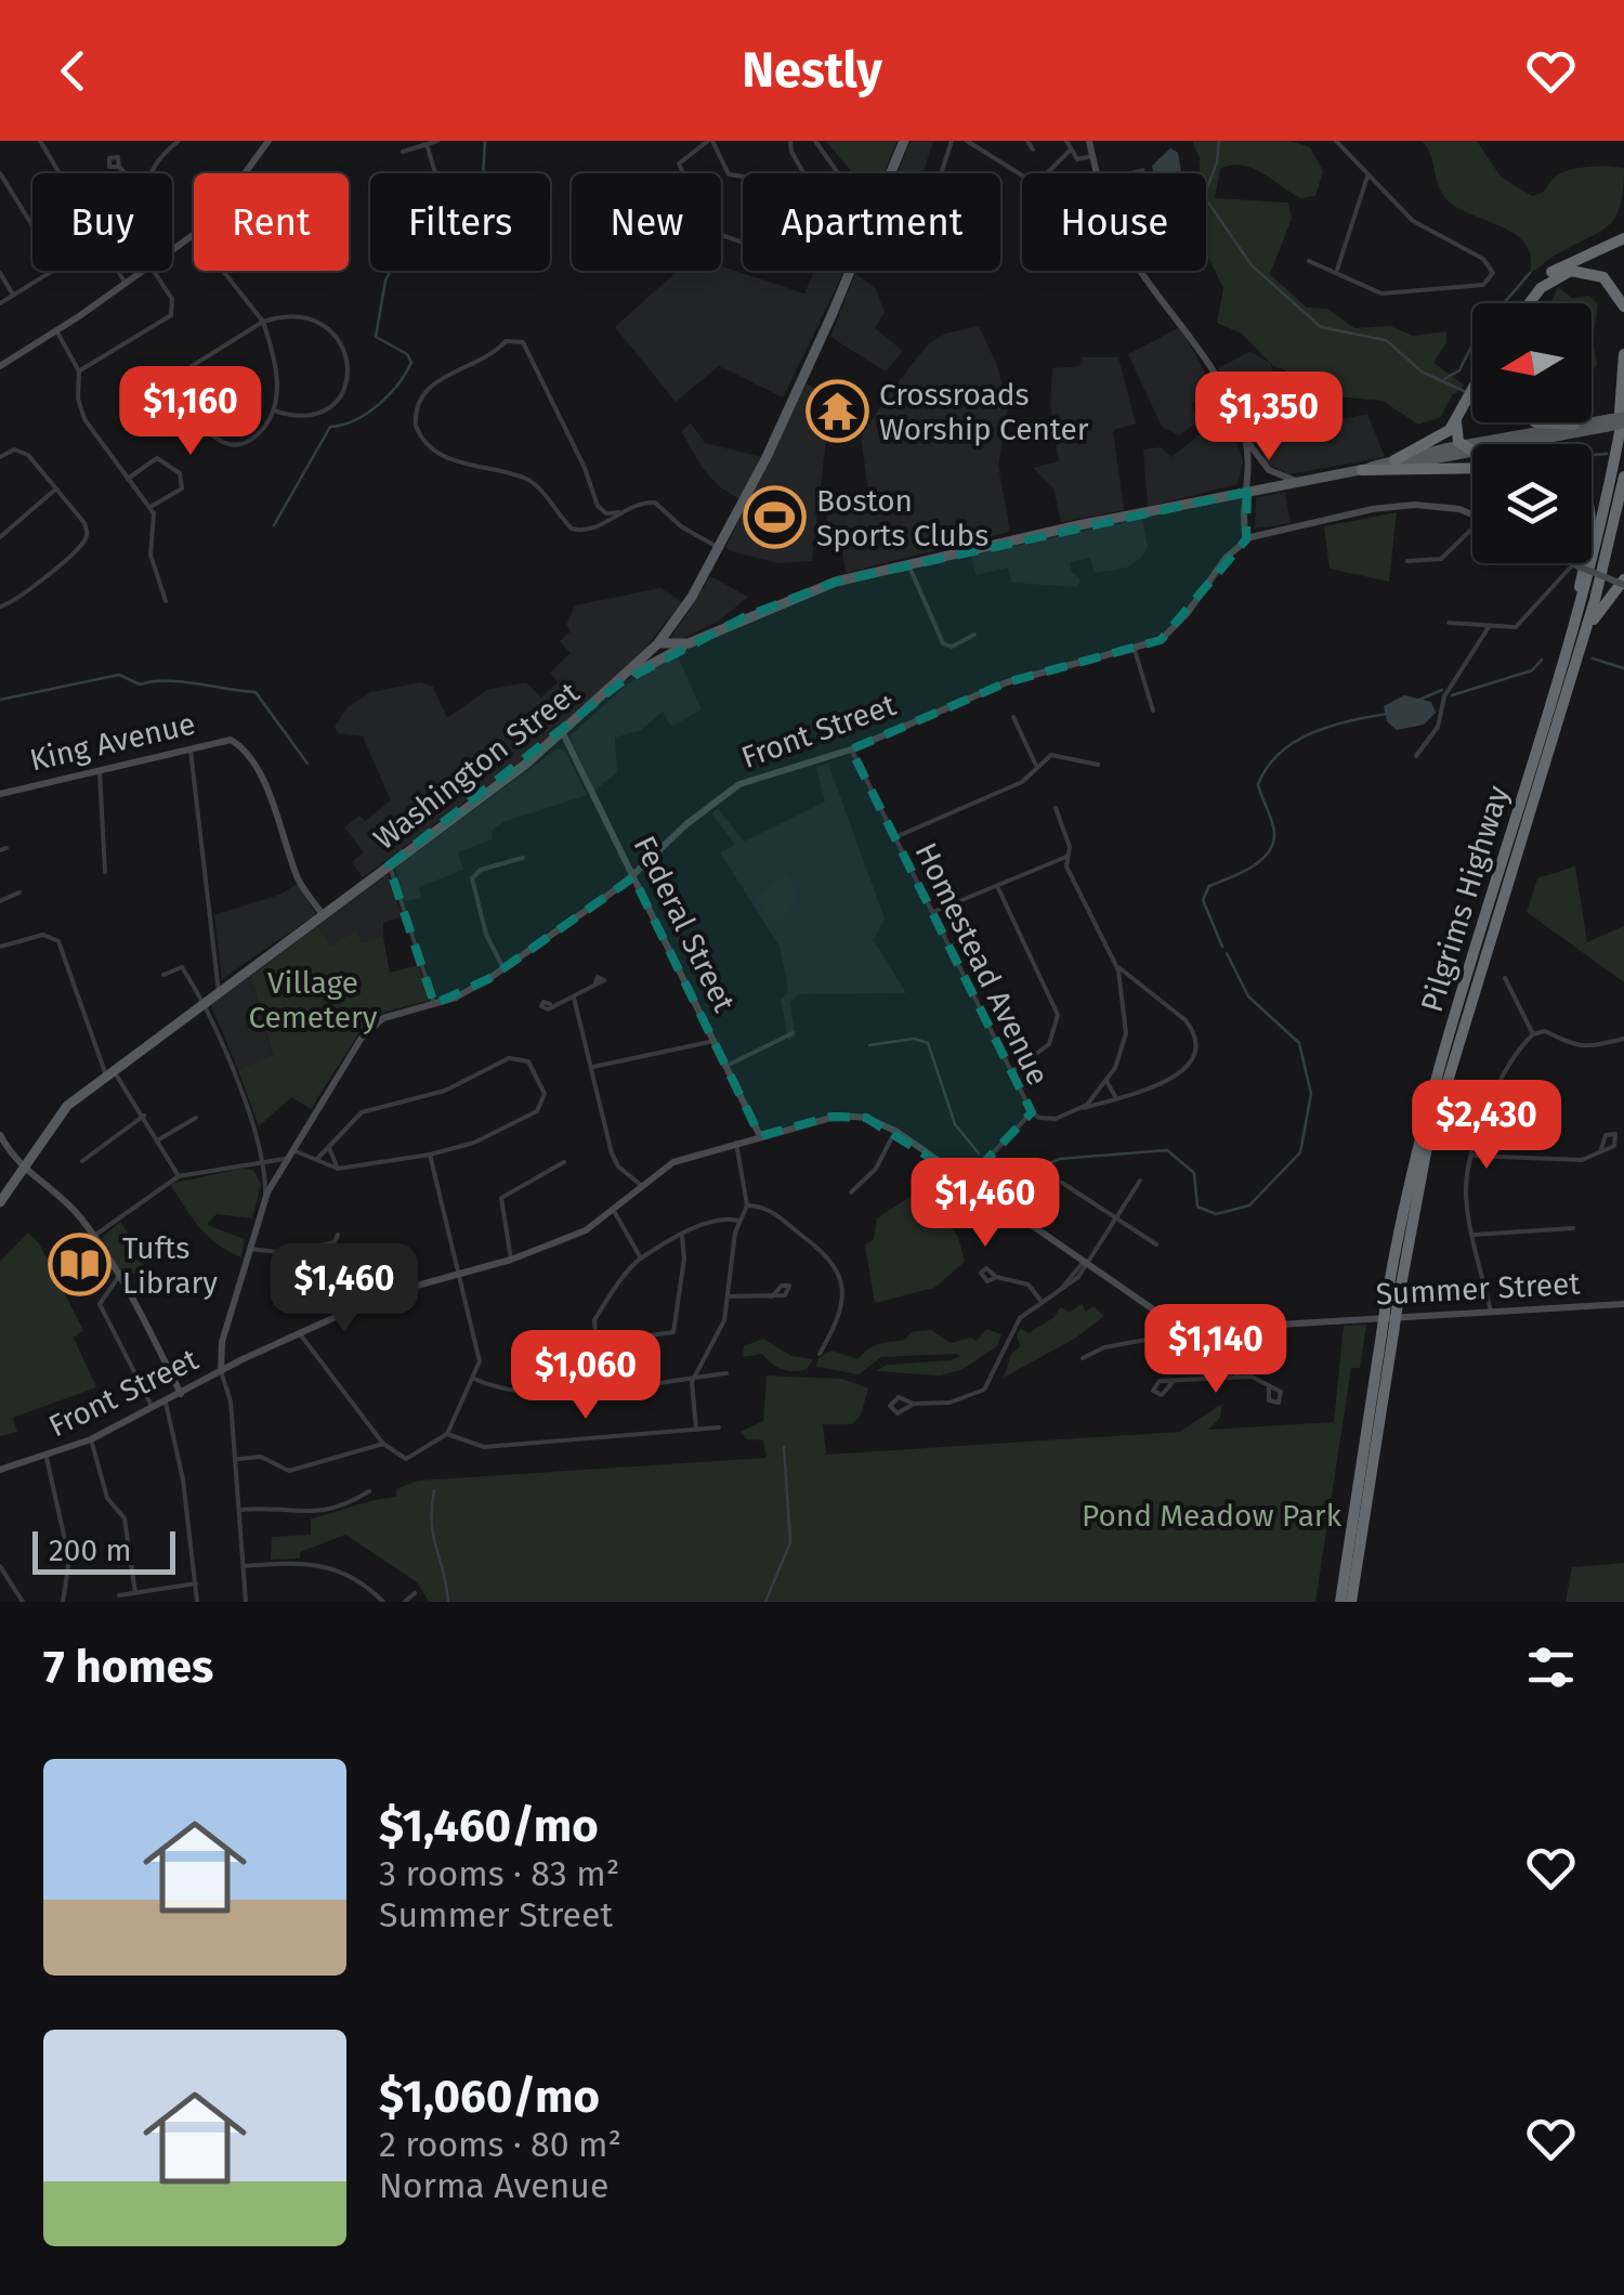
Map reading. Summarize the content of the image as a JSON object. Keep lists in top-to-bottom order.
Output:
{
  "streets": {
    "highway": ["Pilgrims Highway"],
    "main road": ["Washington Street"],
    "street": [
      "Front Street",
      "King Avenue",
      "Federal Street",
      "Homestead Avenue",
      "Summer Street"
    ]
  },
  "crossings": [
    ["Front Street", "Washington Street"],
    ["Front Street", "Federal Street"],
    ["Front Street", "Homestead Avenue"],
    ["Front Street", "Summer Street"],
    ["King Avenue", "Washington Street"],
    ["Washington Street", "Federal Street"],
    ["Federal Street", "Summer Street"],
    ["Homestead Avenue", "Summer Street"]
  ],
  "parks": ["Village Cemetery", "Pond Meadow Park"],
  "places": {
    "temple": ["Crossroads Worship Center"],
    "sports": ["Boston Sports Clubs"],
    "library": ["Tufts Library"]
  },
  "scale_bar": "200 m",
  "north": "left",
  "page": {
    "header": "Nestly",
    "chip": [
      "Buy",
      "Rent",
      "Filters",
      "New",
      "Apartment",
      "House"
    ],
    "price": [
      "$1,160",
      "$1,350",
      "$2,430",
      "$1,460",
      "$1,460",
      "$1,140",
      "$1,060"
    ],
    "scale": "200 m",
    "heading": "7 homes",
    "list": [
      {
        "name": "$1,460/mo",
        "note": "3 rooms · 83 m² · Summer Street"
      },
      {
        "name": "$1,060/mo",
        "note": "2 rooms · 80 m² · Norma Avenue"
      }
    ]
  }
}
